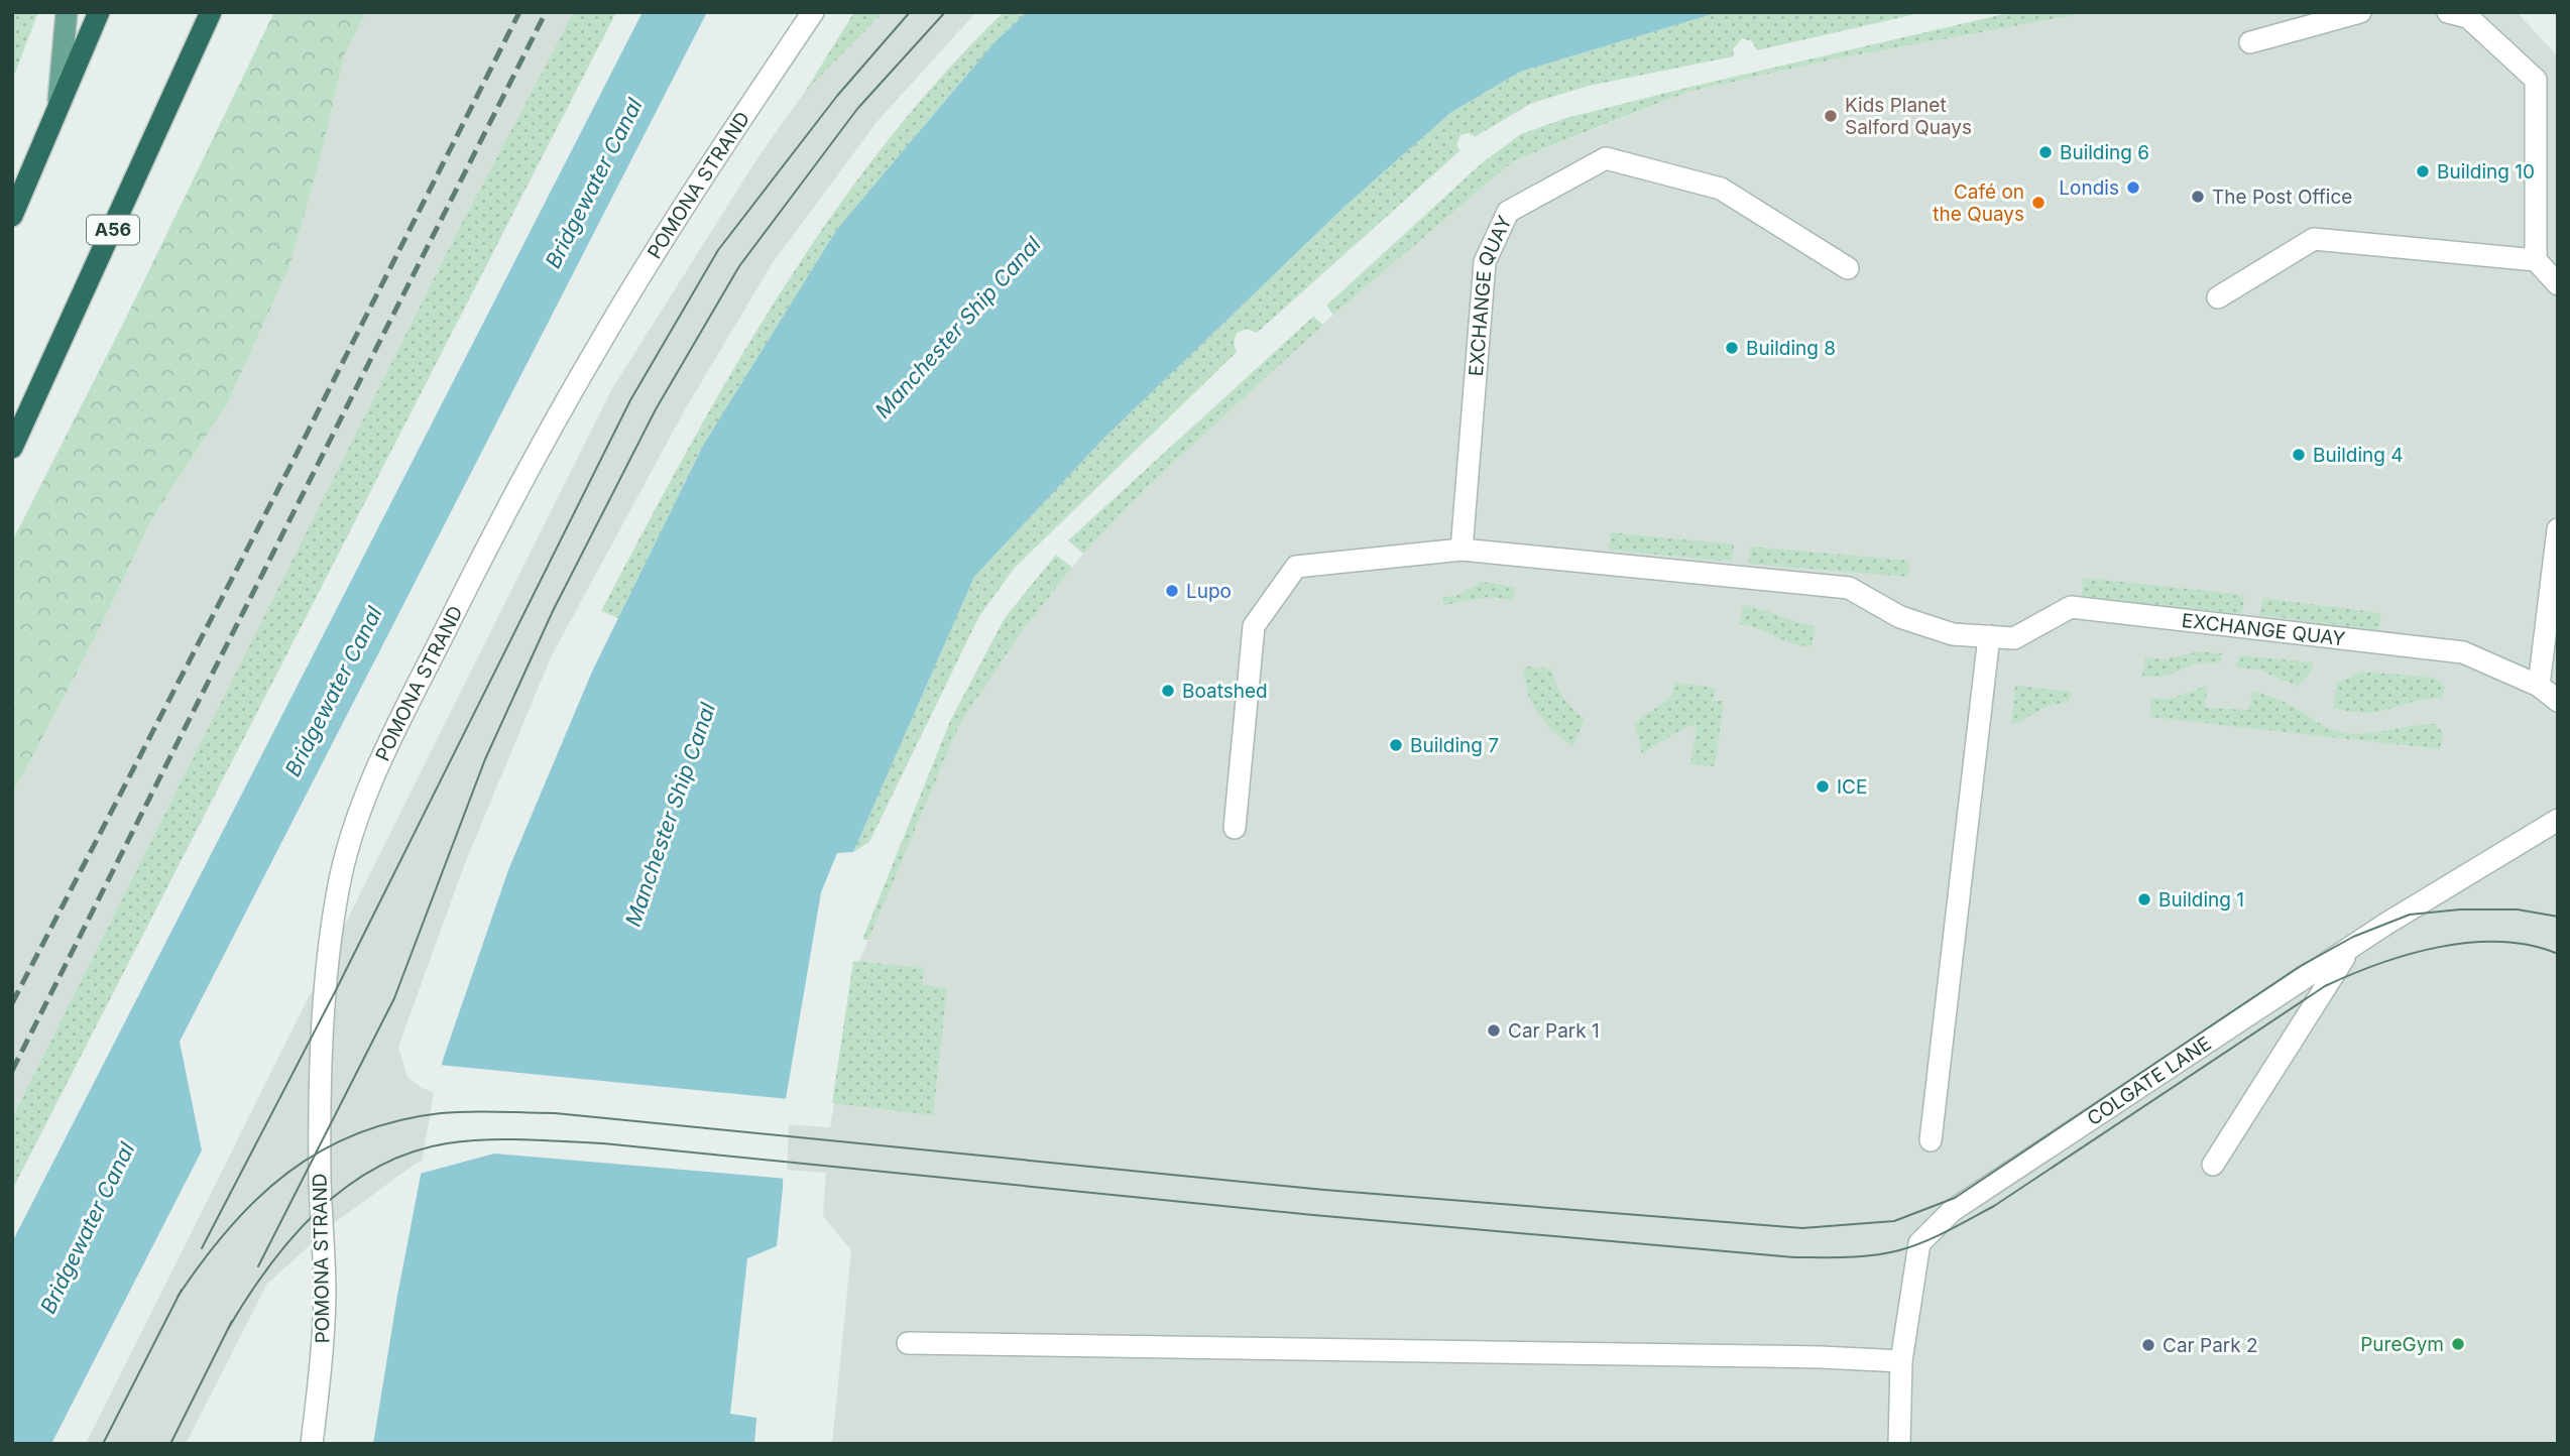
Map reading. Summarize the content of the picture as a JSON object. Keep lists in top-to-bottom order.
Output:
{
  "streets": {
    "highway": ["A56"],
    "street": ["POMONA STRAND", "EXCHANGE QUAY", "COLGATE LANE"]
  },
  "water": ["Bridgewater Canal", "Manchester Ship Canal"],
  "places": [
    "Kids Planet Salford Quays",
    "Building 6",
    "Building 10",
    "Londis",
    "The Post Office",
    "Café on the Quays",
    "Building 8",
    "Building 4",
    "Lupo",
    "Boatshed",
    "Building 7",
    "ICE",
    "Building 1",
    "Car Park 1",
    "PureGym",
    "Car Park 2"
  ]
}
